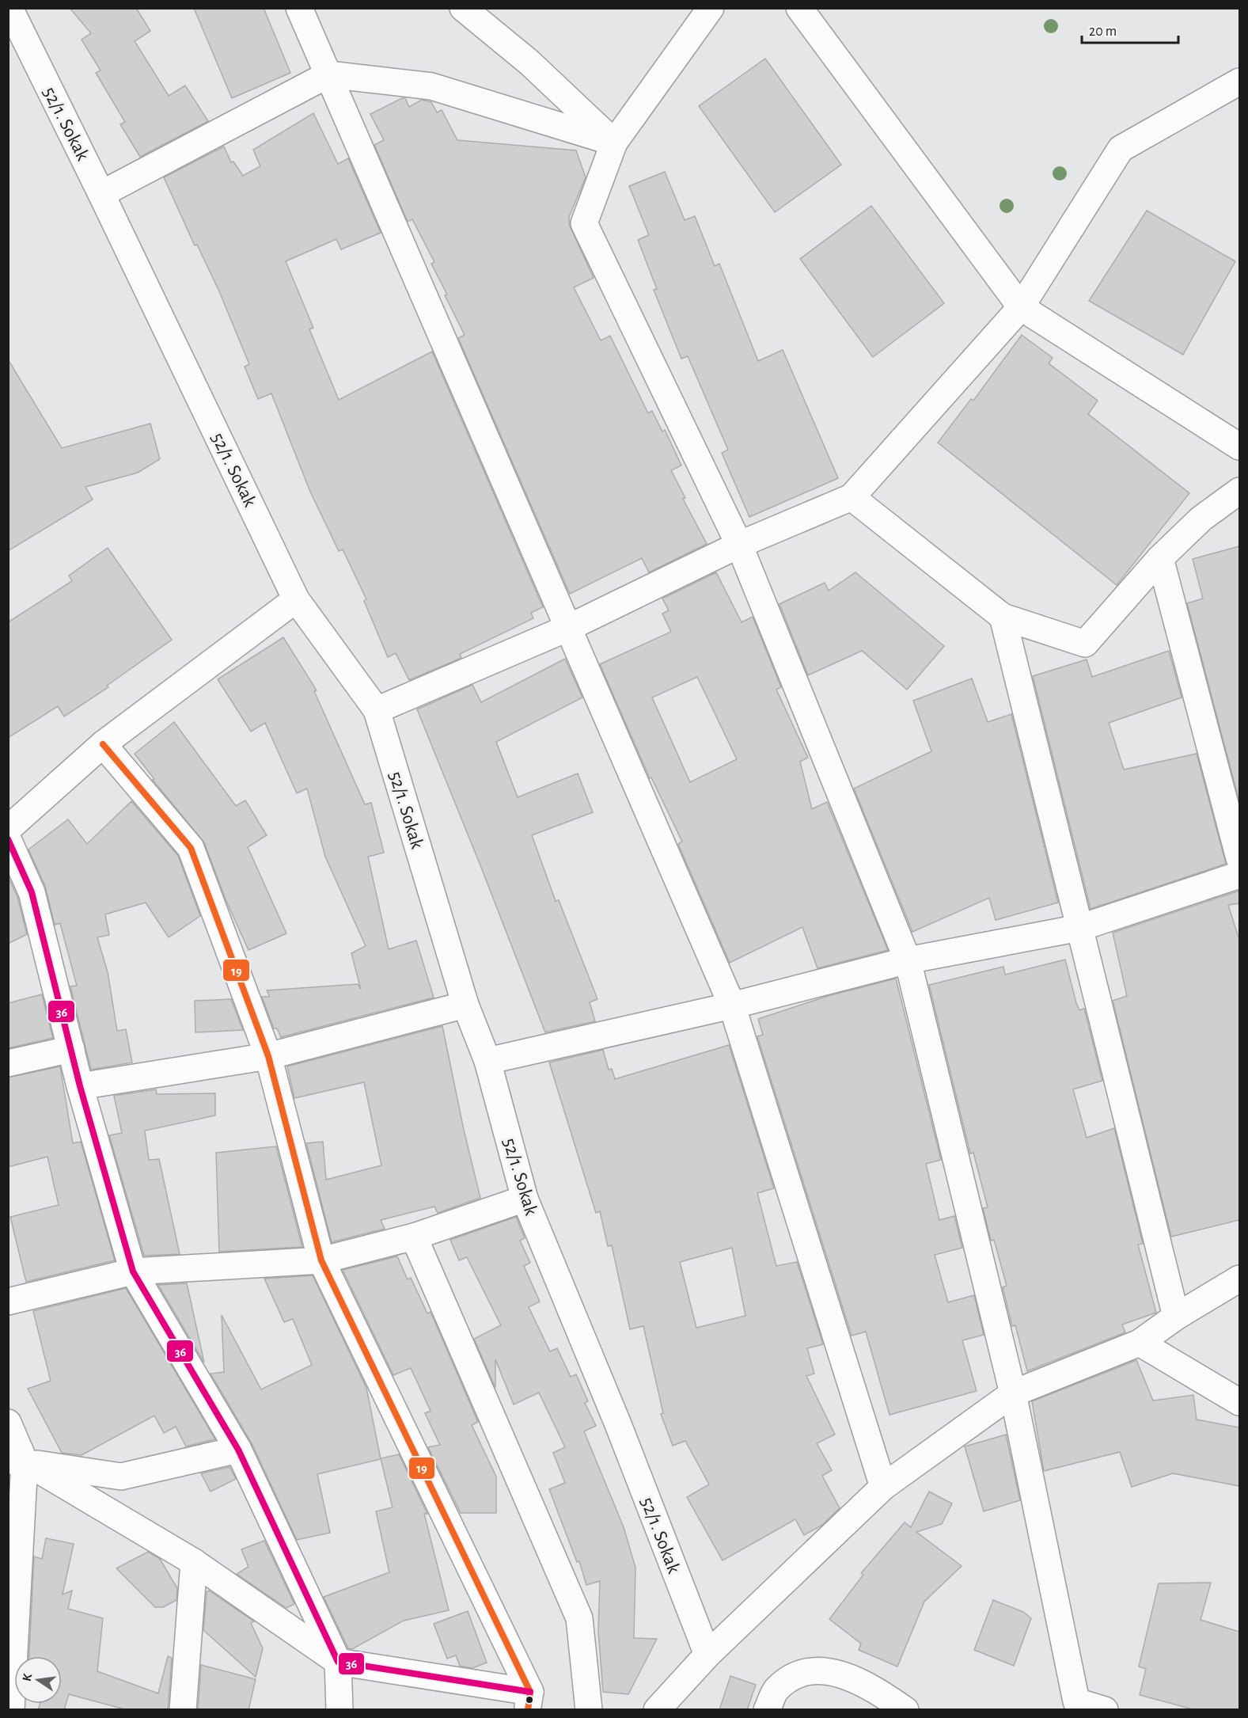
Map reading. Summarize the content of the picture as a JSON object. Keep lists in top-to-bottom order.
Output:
{
  "streets": {
    "street": ["52/1. Sokak"]
  },
  "lines": ["transit line 19", "transit line 36"],
  "scale_bar": "20 m",
  "north": "left"
}
